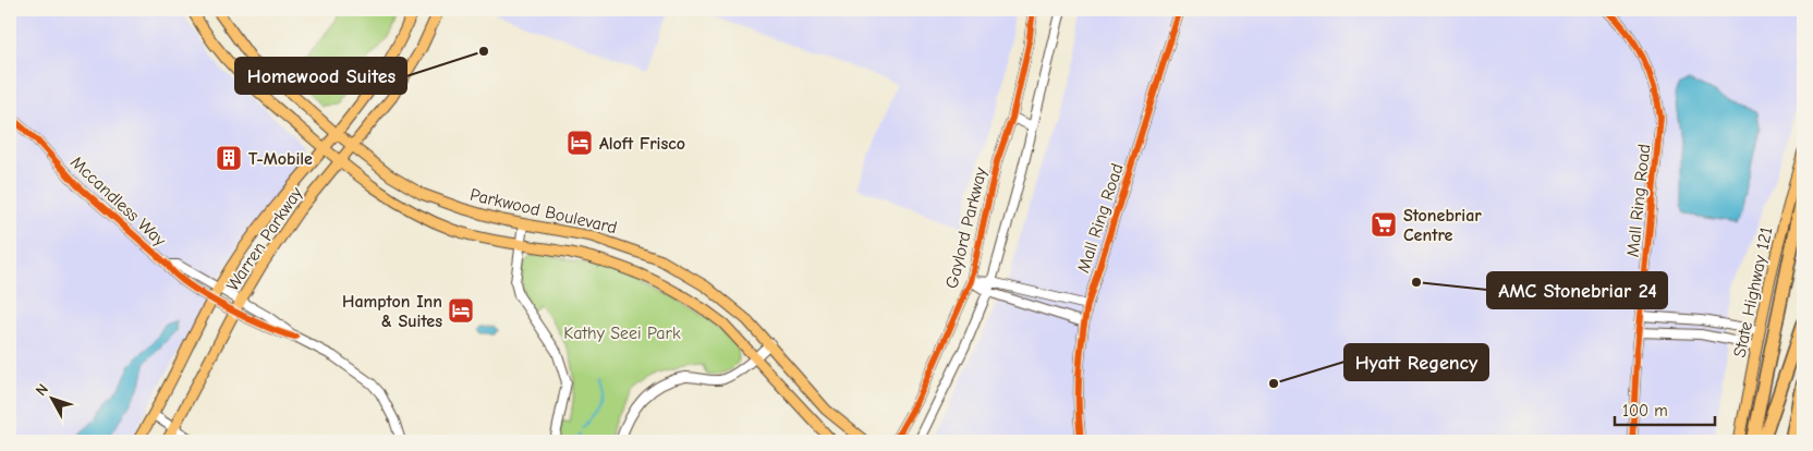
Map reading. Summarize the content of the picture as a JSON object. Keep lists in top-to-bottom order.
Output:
{
  "streets": {
    "main road": ["Parkwood Boulevard", "Warren Parkway", "State Highway 121"],
    "street": ["Mccandless Way", "Mall Ring Road", "Gaylord Parkway"]
  },
  "crossings": [
    ["Mccandless Way", "Warren Parkway"],
    ["Parkwood Boulevard", "Warren Parkway"]
  ],
  "parks": ["Kathy Seei Park"],
  "places": {
    "other": ["Homewood Suites", "AMC Stonebriar 24", "Hyatt Regency"],
    "hotel": ["Aloft Frisco", "Hampton Inn & Suites"],
    "building": ["T-Mobile"],
    "supermarket": ["Stonebriar Centre"]
  },
  "scale_bar": "100 m",
  "north": "top left"
}
